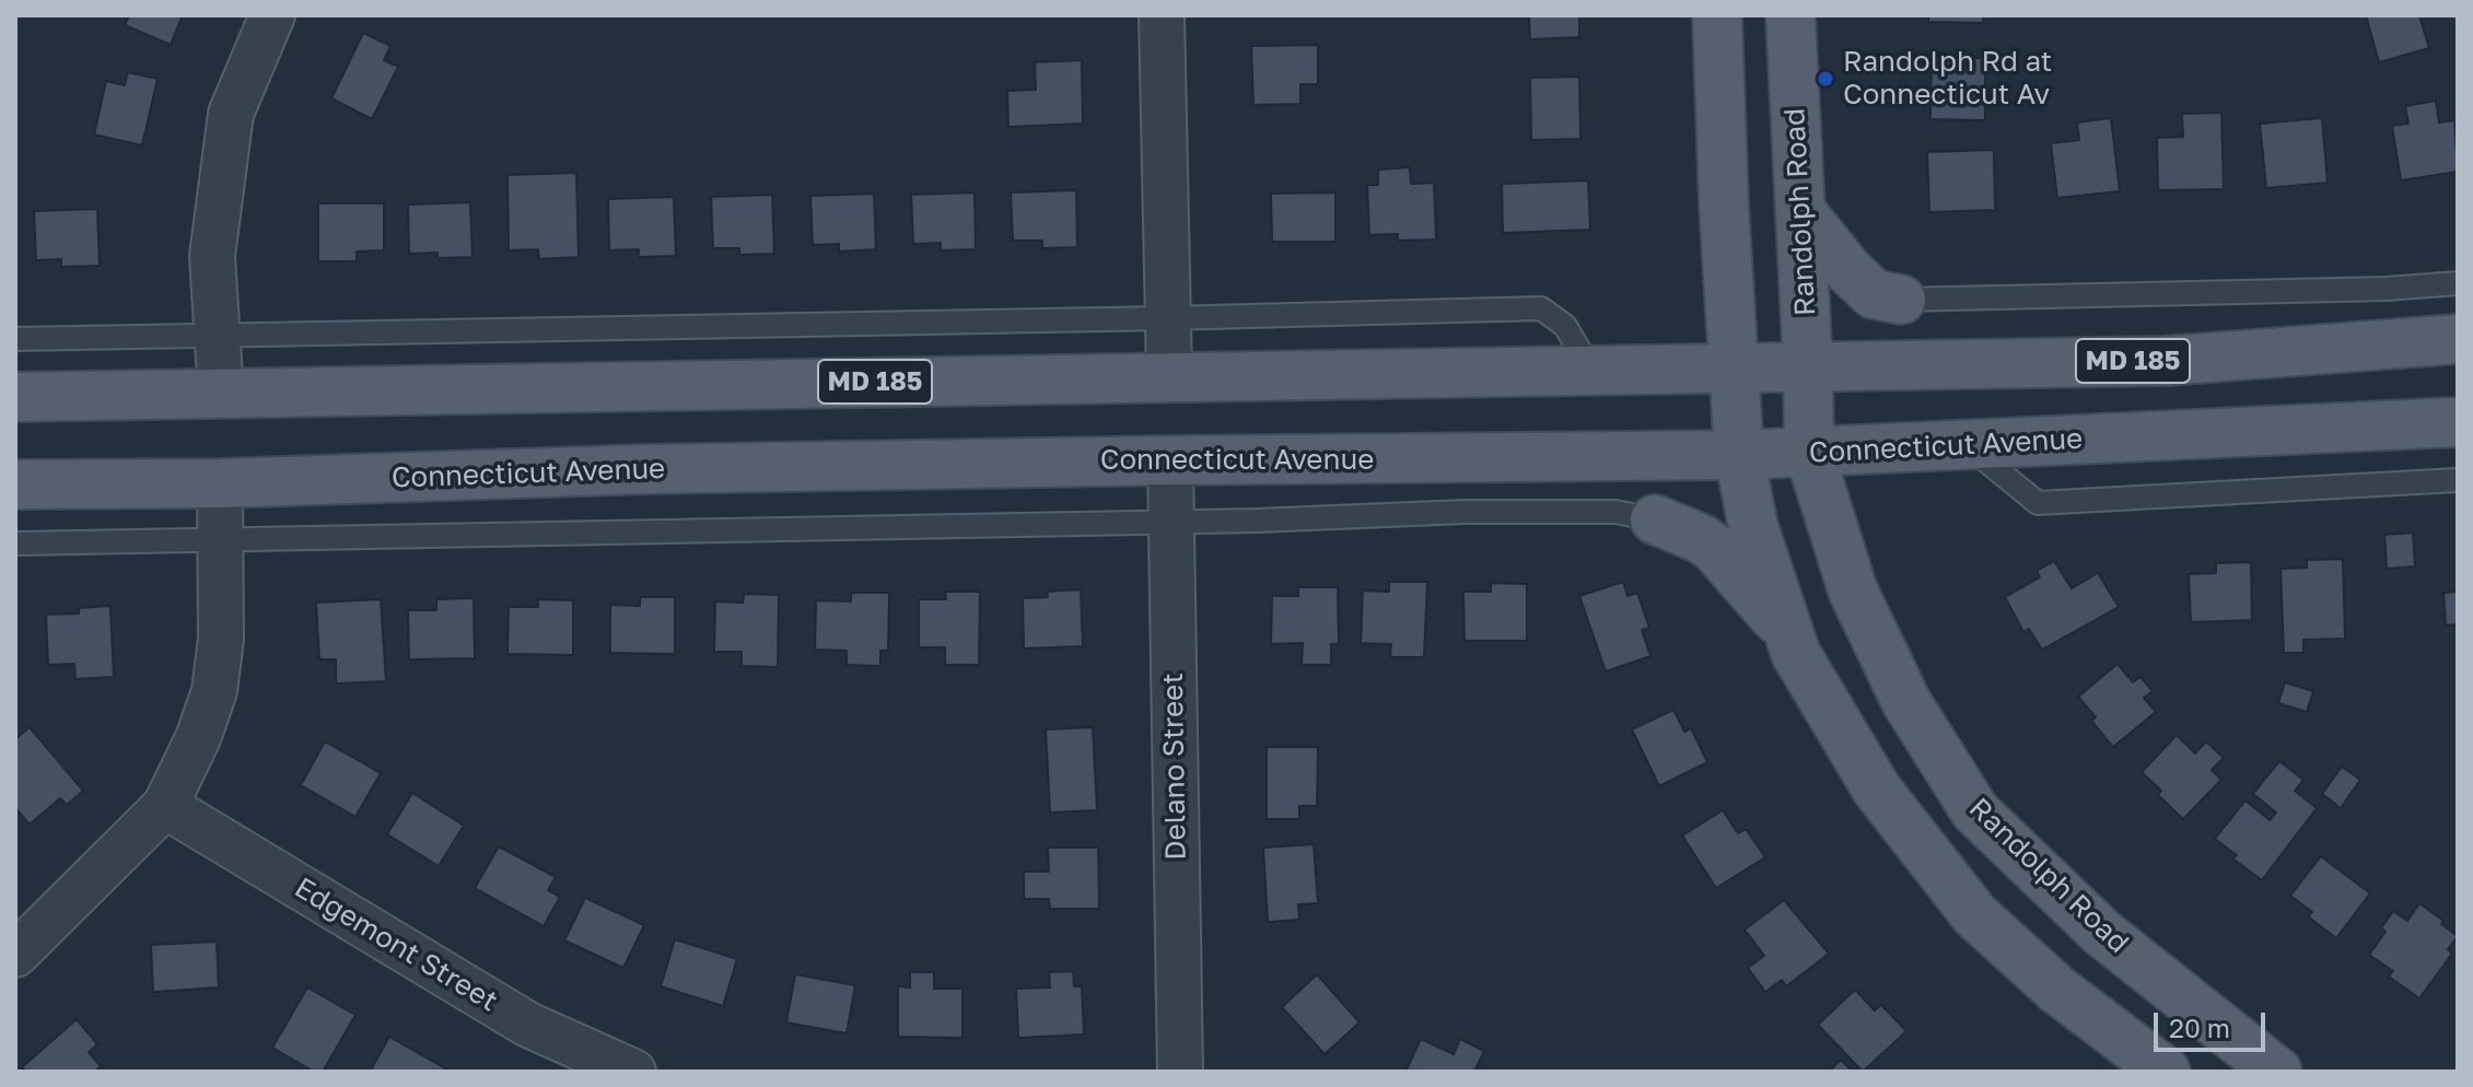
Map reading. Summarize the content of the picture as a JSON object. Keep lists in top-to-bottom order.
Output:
{
  "streets": {
    "main road": ["Randolph Road", "MD 185", "Connecticut Avenue"],
    "street": ["Delano Street", "Edgemont Street"]
  },
  "crossings": [
    ["Randolph Road", "MD 185"],
    ["Randolph Road", "Connecticut Avenue"],
    ["Connecticut Avenue", "Delano Street"]
  ],
  "places": ["Randolph Rd at Connecticut Av"],
  "scale_bar": "20 m"
}
